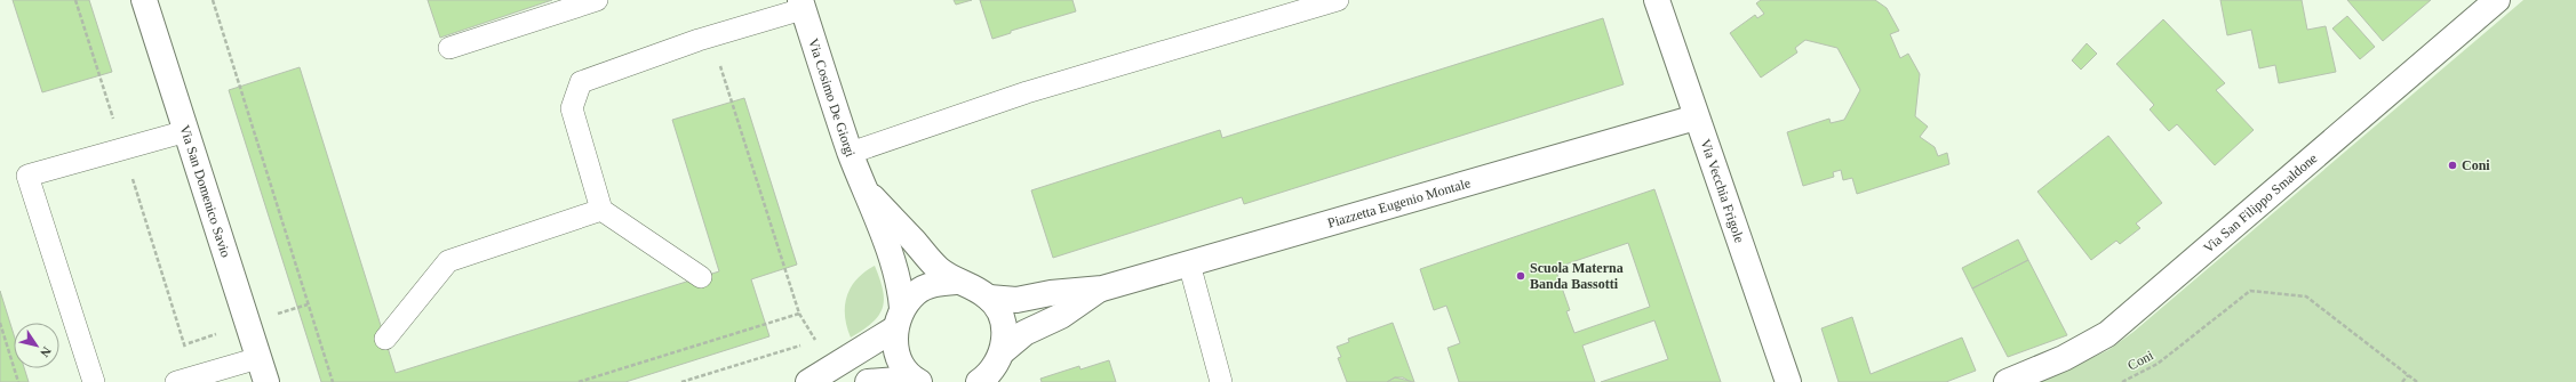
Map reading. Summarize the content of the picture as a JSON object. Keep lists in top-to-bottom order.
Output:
{
  "streets": {
    "street": [
      "Via Cosimo De Giorgi",
      "Via San Domenico Savio",
      "Via Vecchia Frigole",
      "Piazzetta Eugenio Montale",
      "Via San Filippo Smaldone"
    ],
    "path": ["Coni"]
  },
  "crossings": [
    ["Via Cosimo De Giorgi", "Piazzetta Eugenio Montale"],
    ["Via Vecchia Frigole", "Piazzetta Eugenio Montale"]
  ],
  "places": ["Coni", "Scuola Materna Banda Bassotti"],
  "north": "bottom right"
}
